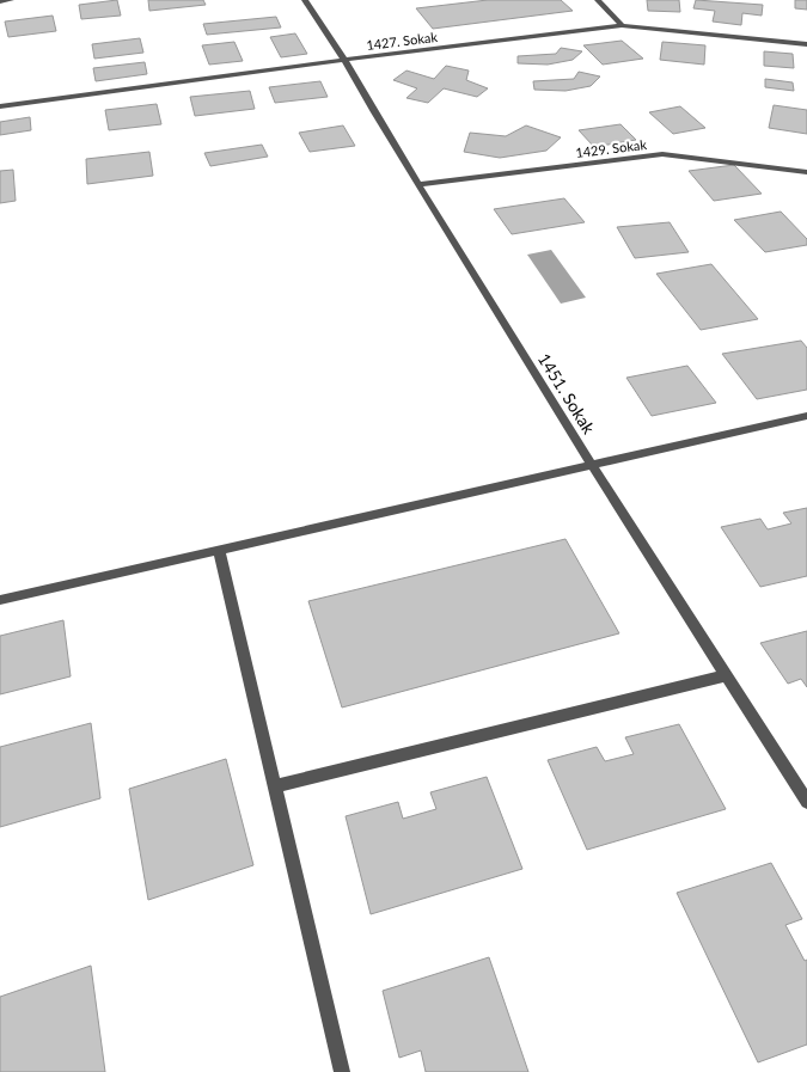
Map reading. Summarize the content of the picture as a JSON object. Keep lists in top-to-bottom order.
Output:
{
  "streets": {
    "street": ["1427. Sokak", "1429. Sokak", "1451. Sokak"]
  },
  "crossings": [
    ["1427. Sokak", "1451. Sokak"],
    ["1429. Sokak", "1451. Sokak"]
  ]
}
